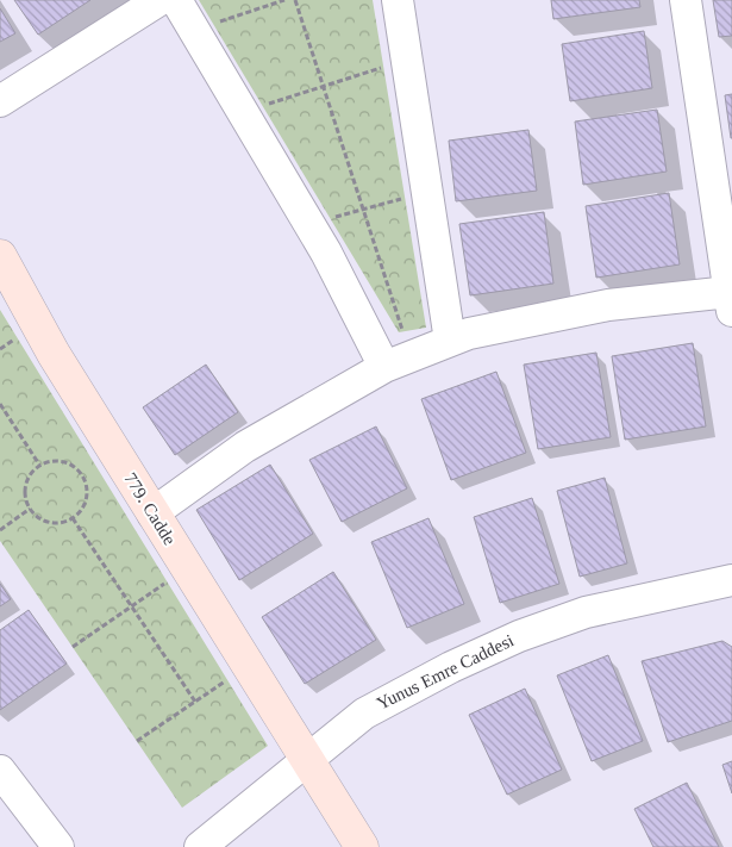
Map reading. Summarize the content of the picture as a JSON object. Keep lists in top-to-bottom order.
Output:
{
  "streets": {
    "street": ["779. Cadde", "Yunus Emre Caddesi"]
  },
  "crossings": [
    ["779. Cadde", "Yunus Emre Caddesi"]
  ]
}
